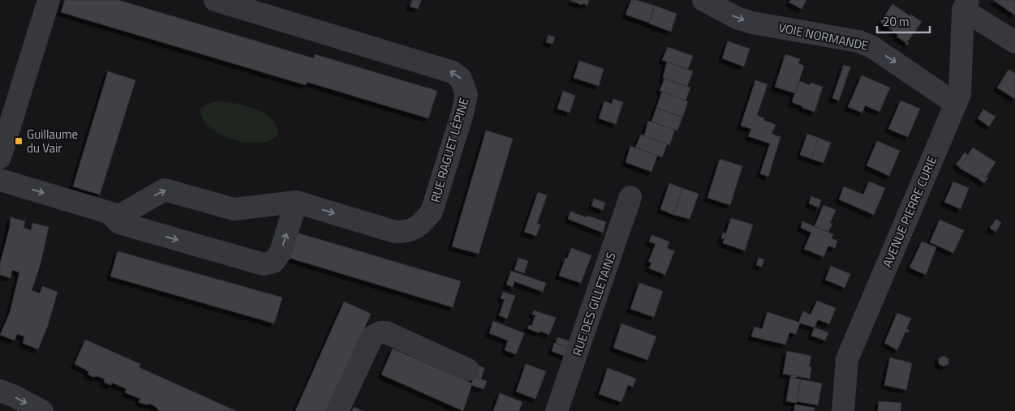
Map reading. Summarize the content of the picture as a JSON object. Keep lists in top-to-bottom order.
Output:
{
  "streets": {
    "street": [
      "VOIE NORMANDE",
      "RUE RAGUET LÉPINE",
      "AVENUE PIERRE CURIE",
      "RUE DES GILLETAINS"
    ]
  },
  "crossings": [
    ["VOIE NORMANDE", "AVENUE PIERRE CURIE"]
  ],
  "one_way": ["VOIE NORMANDE"],
  "places": {
    "transit": ["Guillaume du Vair"]
  },
  "scale_bar": "20 m"
}
